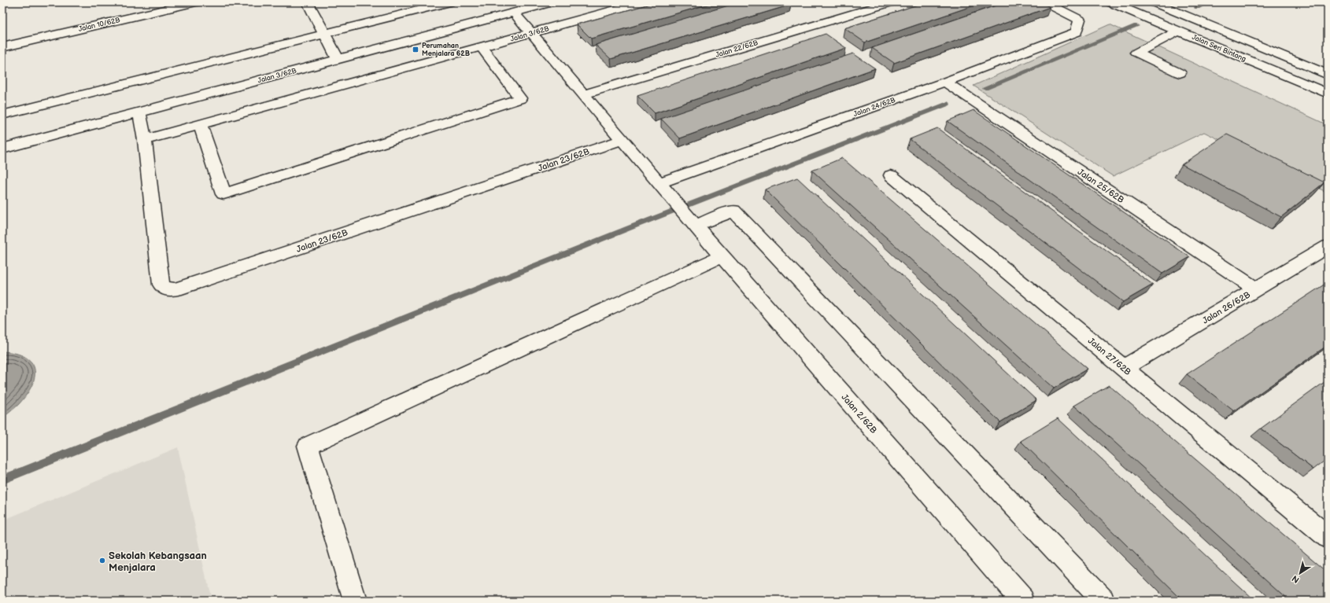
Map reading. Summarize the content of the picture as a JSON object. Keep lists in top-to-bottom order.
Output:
{
  "streets": {
    "street": [
      "Jalan 10/62B",
      "Jalan 3/62B",
      "Jalan Seri Bintang",
      "Jalan 22/62B",
      "Jalan 24/62B",
      "Jalan 23/62B",
      "Jalan 25/62B",
      "Jalan 26/62B",
      "Jalan 27/62B",
      "Jalan 2/62B"
    ]
  },
  "crossings": [
    ["Jalan 3/62B", "Jalan 23/62B"],
    ["Jalan 3/62B", "Jalan 2/62B"],
    ["Jalan 22/62B", "Jalan 2/62B"],
    ["Jalan 24/62B", "Jalan 25/62B"],
    ["Jalan 24/62B", "Jalan 2/62B"],
    ["Jalan 23/62B", "Jalan 2/62B"],
    ["Jalan 25/62B", "Jalan 26/62B"],
    ["Jalan 26/62B", "Jalan 27/62B"]
  ],
  "places": {
    "transit": ["Perumahan Menjalara 62B"],
    "other": ["Sekolah Kebangsaan Menjalara"]
  },
  "north": "bottom left"
}
